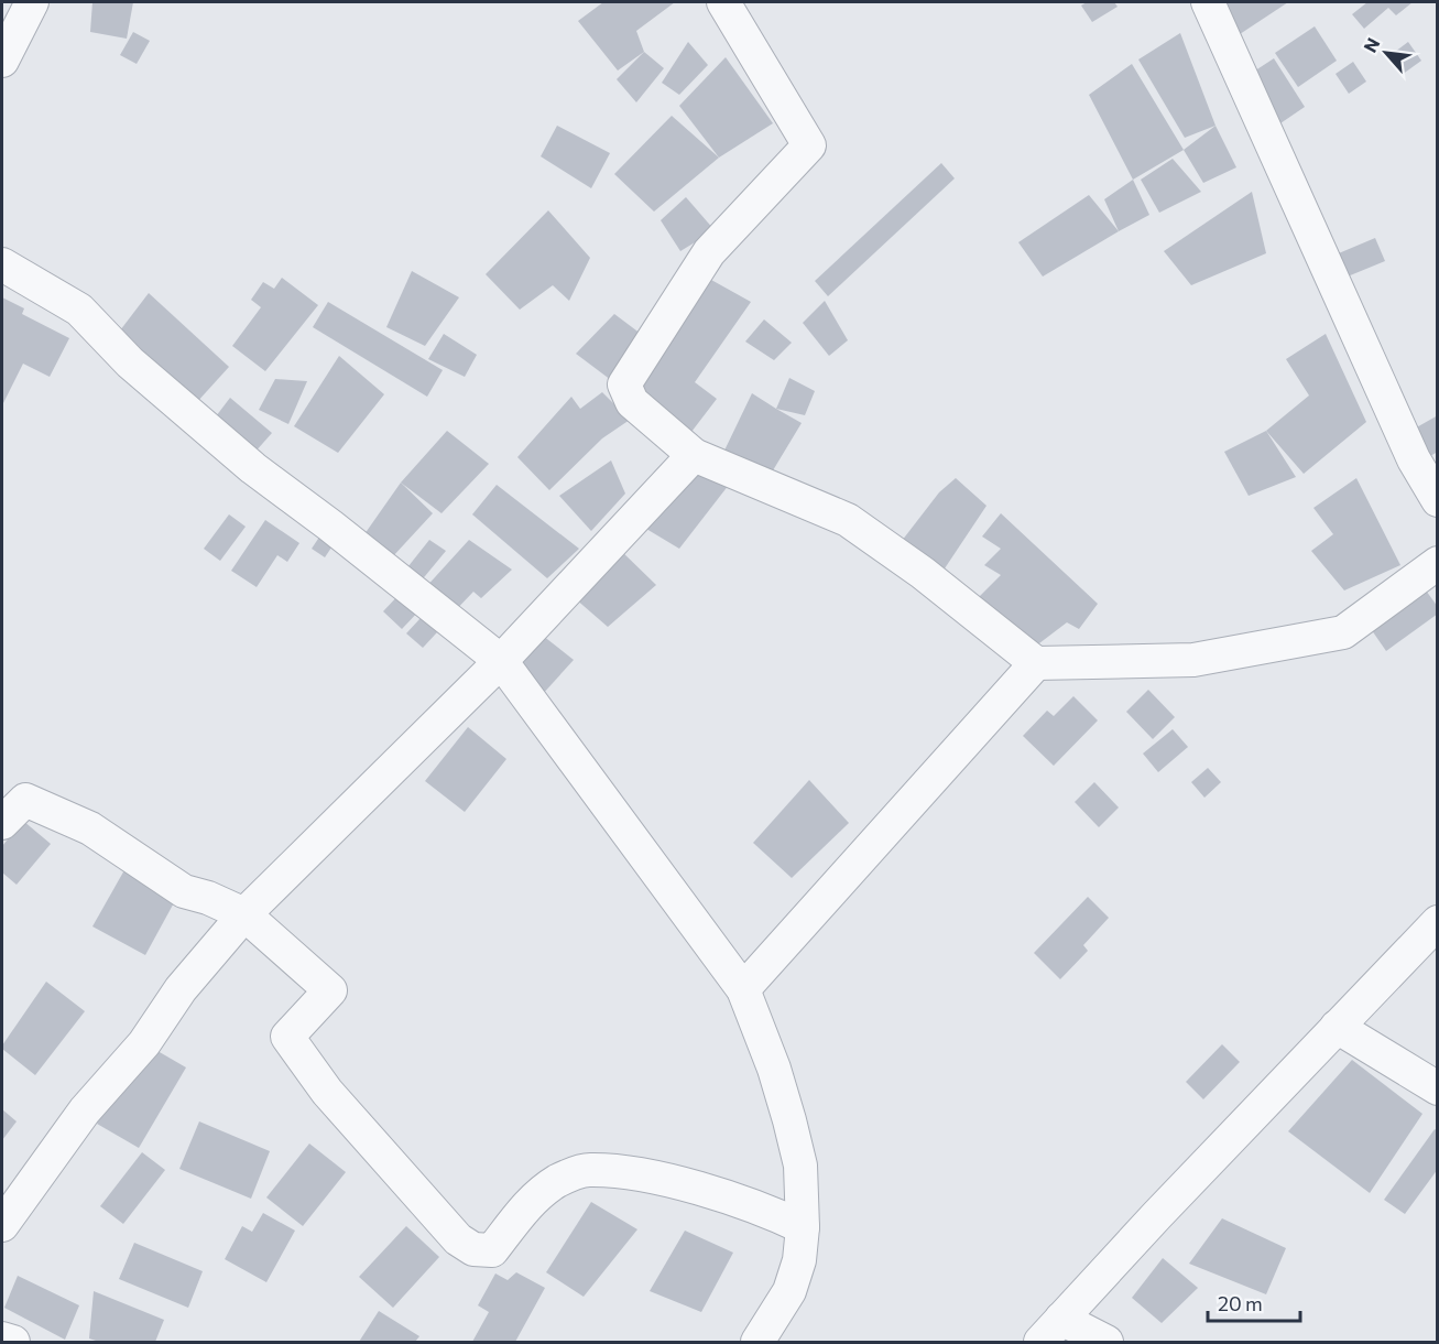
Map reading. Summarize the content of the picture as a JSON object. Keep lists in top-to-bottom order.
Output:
{
  "scale_bar": "20 m",
  "north": "top left"
}
